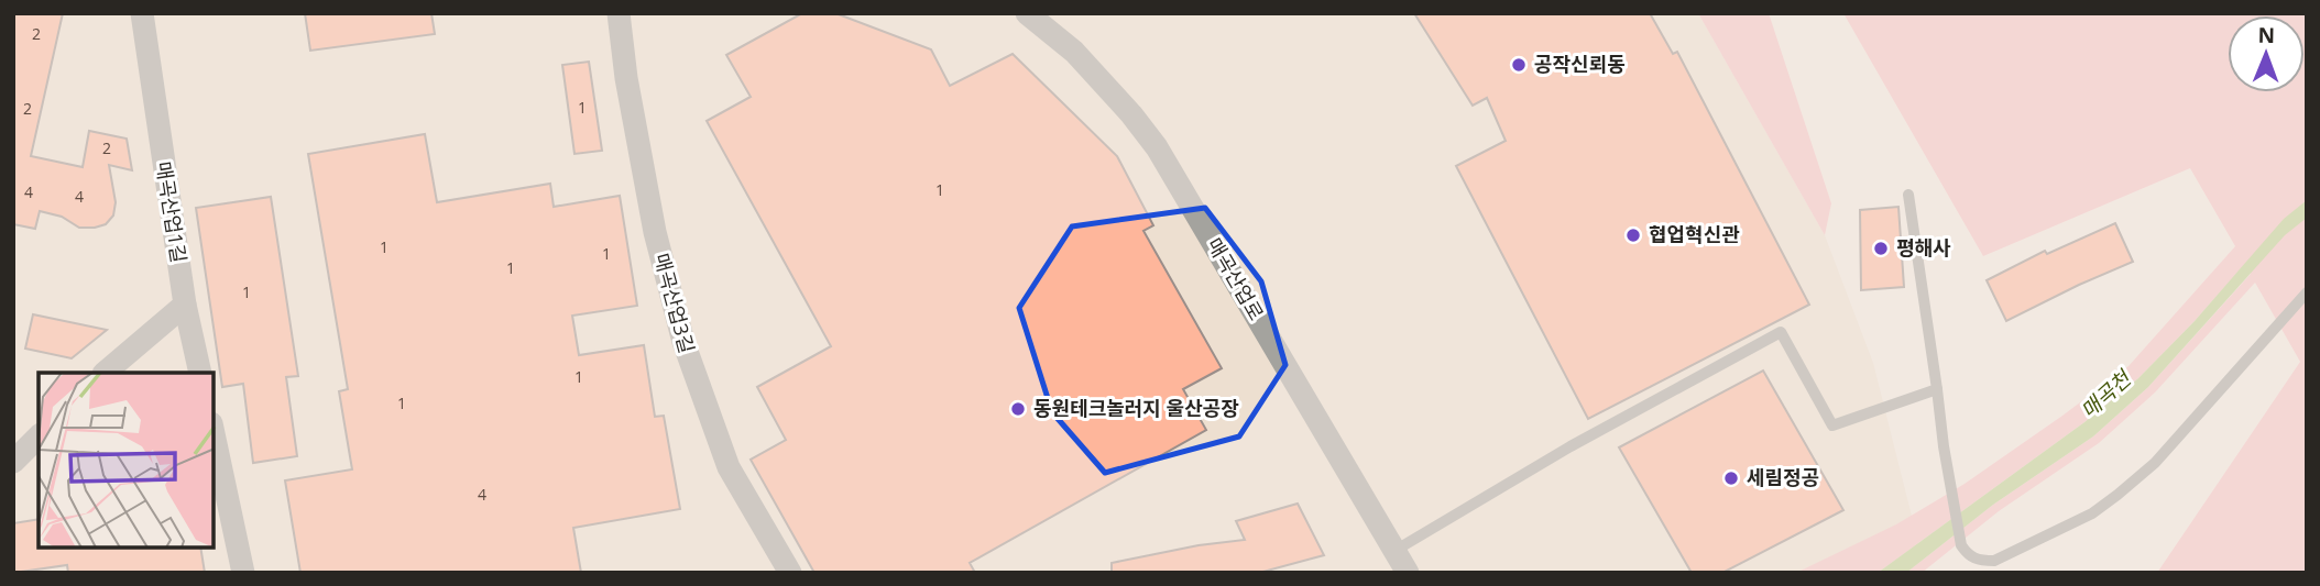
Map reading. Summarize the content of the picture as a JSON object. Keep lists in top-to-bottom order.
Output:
{
  "streets": {
    "street": ["매곡산업1길", "매곡산업로", "매곡산업3길"]
  },
  "water": ["매곡천"],
  "places": [
    "공작신뢰동",
    "협업혁신관",
    "평해사",
    "동원테크놀러지 울산공장",
    "세림정공"
  ],
  "house_numbers": [
    "2",
    "1",
    "2",
    "2",
    "1",
    "4",
    "4",
    "1",
    "1",
    "1",
    "1",
    "1",
    "1",
    "4"
  ],
  "north": "top"
}
